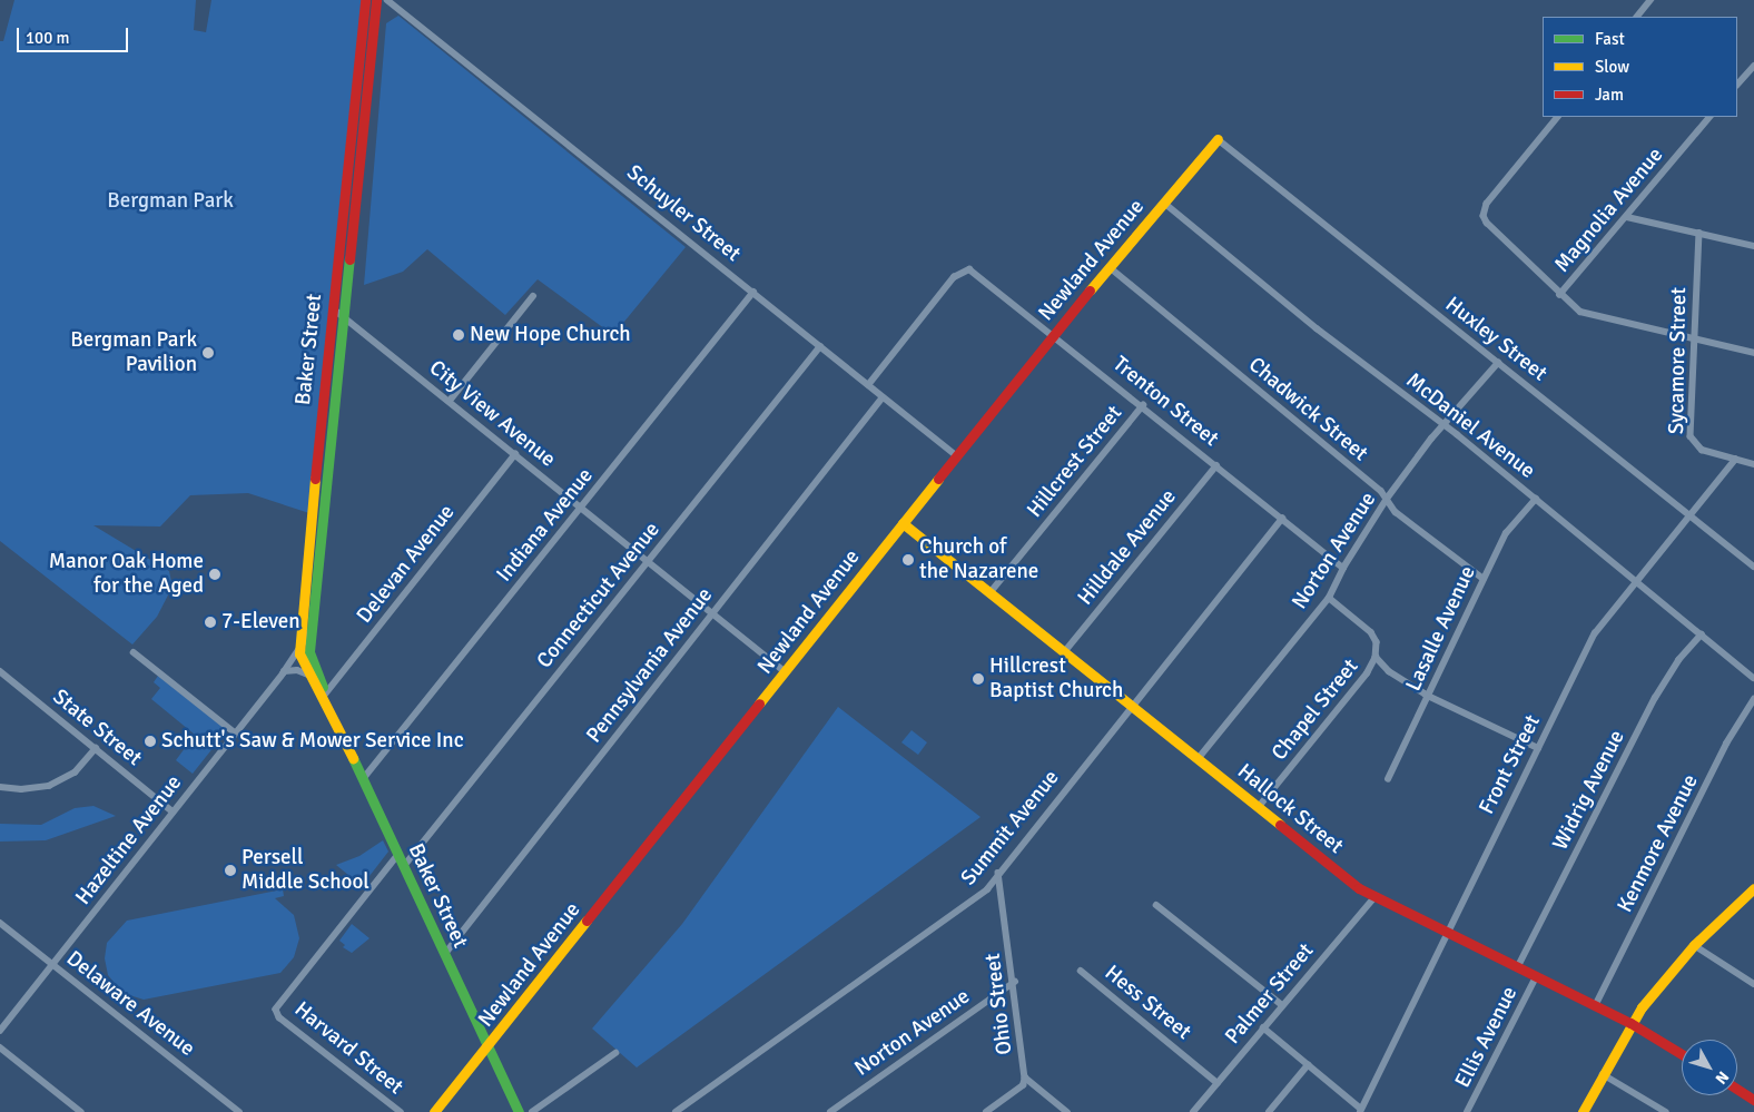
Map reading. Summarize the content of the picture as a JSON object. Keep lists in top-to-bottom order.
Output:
{
  "streets": {
    "street": [
      "Magnolia Avenue",
      "Schuyler Street",
      "Newland Avenue",
      "Huxley Street",
      "Baker Street",
      "Sycamore Street",
      "Trenton Street",
      "Chadwick Street",
      "City View Avenue",
      "McDaniel Avenue",
      "Hillcrest Street",
      "Indiana Avenue",
      "Hilldale Avenue",
      "Norton Avenue",
      "Delevan Avenue",
      "Connecticut Avenue",
      "Lasalle Avenue",
      "Pennsylvania Avenue",
      "Chapel Street",
      "State Street",
      "Front Street",
      "Widrig Avenue",
      "Hallock Street",
      "Summit Avenue",
      "Hazeltine Avenue",
      "Kenmore Avenue",
      "Palmer Street",
      "Hess Street",
      "Delaware Avenue",
      "Ohio Street",
      "Ellis Avenue",
      "Harvard Street"
    ]
  },
  "crossings": [
    ["Magnolia Avenue", "Sycamore Street"],
    ["Schuyler Street", "Newland Avenue"],
    ["Schuyler Street", "Trenton Street"],
    ["Schuyler Street", "Indiana Avenue"],
    ["Schuyler Street", "Connecticut Avenue"],
    ["Schuyler Street", "Pennsylvania Avenue"],
    ["Newland Avenue", "Huxley Street"],
    ["Newland Avenue", "Baker Street"],
    ["Newland Avenue", "Trenton Street"],
    ["Newland Avenue", "Chadwick Street"],
    ["Newland Avenue", "City View Avenue"],
    ["Newland Avenue", "McDaniel Avenue"],
    ["Newland Avenue", "Hallock Street"],
    ["Huxley Street", "Norton Avenue"],
    ["Huxley Street", "Front Street"],
    ["Baker Street", "City View Avenue"],
    ["Baker Street", "Indiana Avenue"],
    ["Baker Street", "Delevan Avenue"],
    ["Baker Street", "Connecticut Avenue"],
    ["Baker Street", "Pennsylvania Avenue"],
    ["Baker Street", "Hazeltine Avenue"],
    ["Baker Street", "Harvard Street"],
    ["Sycamore Street", "Front Street"],
    ["Trenton Street", "Hillcrest Street"],
    ["Trenton Street", "Hilldale Avenue"],
    ["Trenton Street", "Norton Avenue"],
    ["Trenton Street", "Summit Avenue"],
    ["Chadwick Street", "Norton Avenue"],
    ["Chadwick Street", "Lasalle Avenue"],
    ["City View Avenue", "Indiana Avenue"],
    ["City View Avenue", "Delevan Avenue"],
    ["City View Avenue", "Connecticut Avenue"],
    ["City View Avenue", "Pennsylvania Avenue"],
    ["McDaniel Avenue", "Norton Avenue"],
    ["McDaniel Avenue", "Lasalle Avenue"],
    ["McDaniel Avenue", "Front Street"],
    ["McDaniel Avenue", "Widrig Avenue"],
    ["Hillcrest Street", "Hallock Street"],
    ["Hilldale Avenue", "Hallock Street"],
    ["Norton Avenue", "Hallock Street"],
    ["Norton Avenue", "Ohio Street"],
    ["Chapel Street", "Hallock Street"],
    ["State Street", "Hazeltine Avenue"],
    ["Front Street", "Hallock Street"],
    ["Widrig Avenue", "Hallock Street"],
    ["Hallock Street", "Summit Avenue"],
    ["Hallock Street", "Kenmore Avenue"],
    ["Hallock Street", "Palmer Street"],
    ["Hallock Street", "Ellis Avenue"],
    ["Summit Avenue", "Ohio Street"],
    ["Hazeltine Avenue", "Delaware Avenue"],
    ["Palmer Street", "Hess Street"]
  ],
  "parks": ["Bergman Park"],
  "places": [
    "New Hope Church",
    "Bergman Park Pavilion",
    "Church of the Nazarene",
    "Manor Oak Home for the Aged",
    "7-Eleven",
    "Hillcrest Baptist Church",
    "Schutt's Saw & Mower Service Inc",
    "Persell Middle School"
  ],
  "legend": ["Fast", "Slow", "Jam"],
  "scale_bar": "100 m",
  "north": "bottom right"
}
